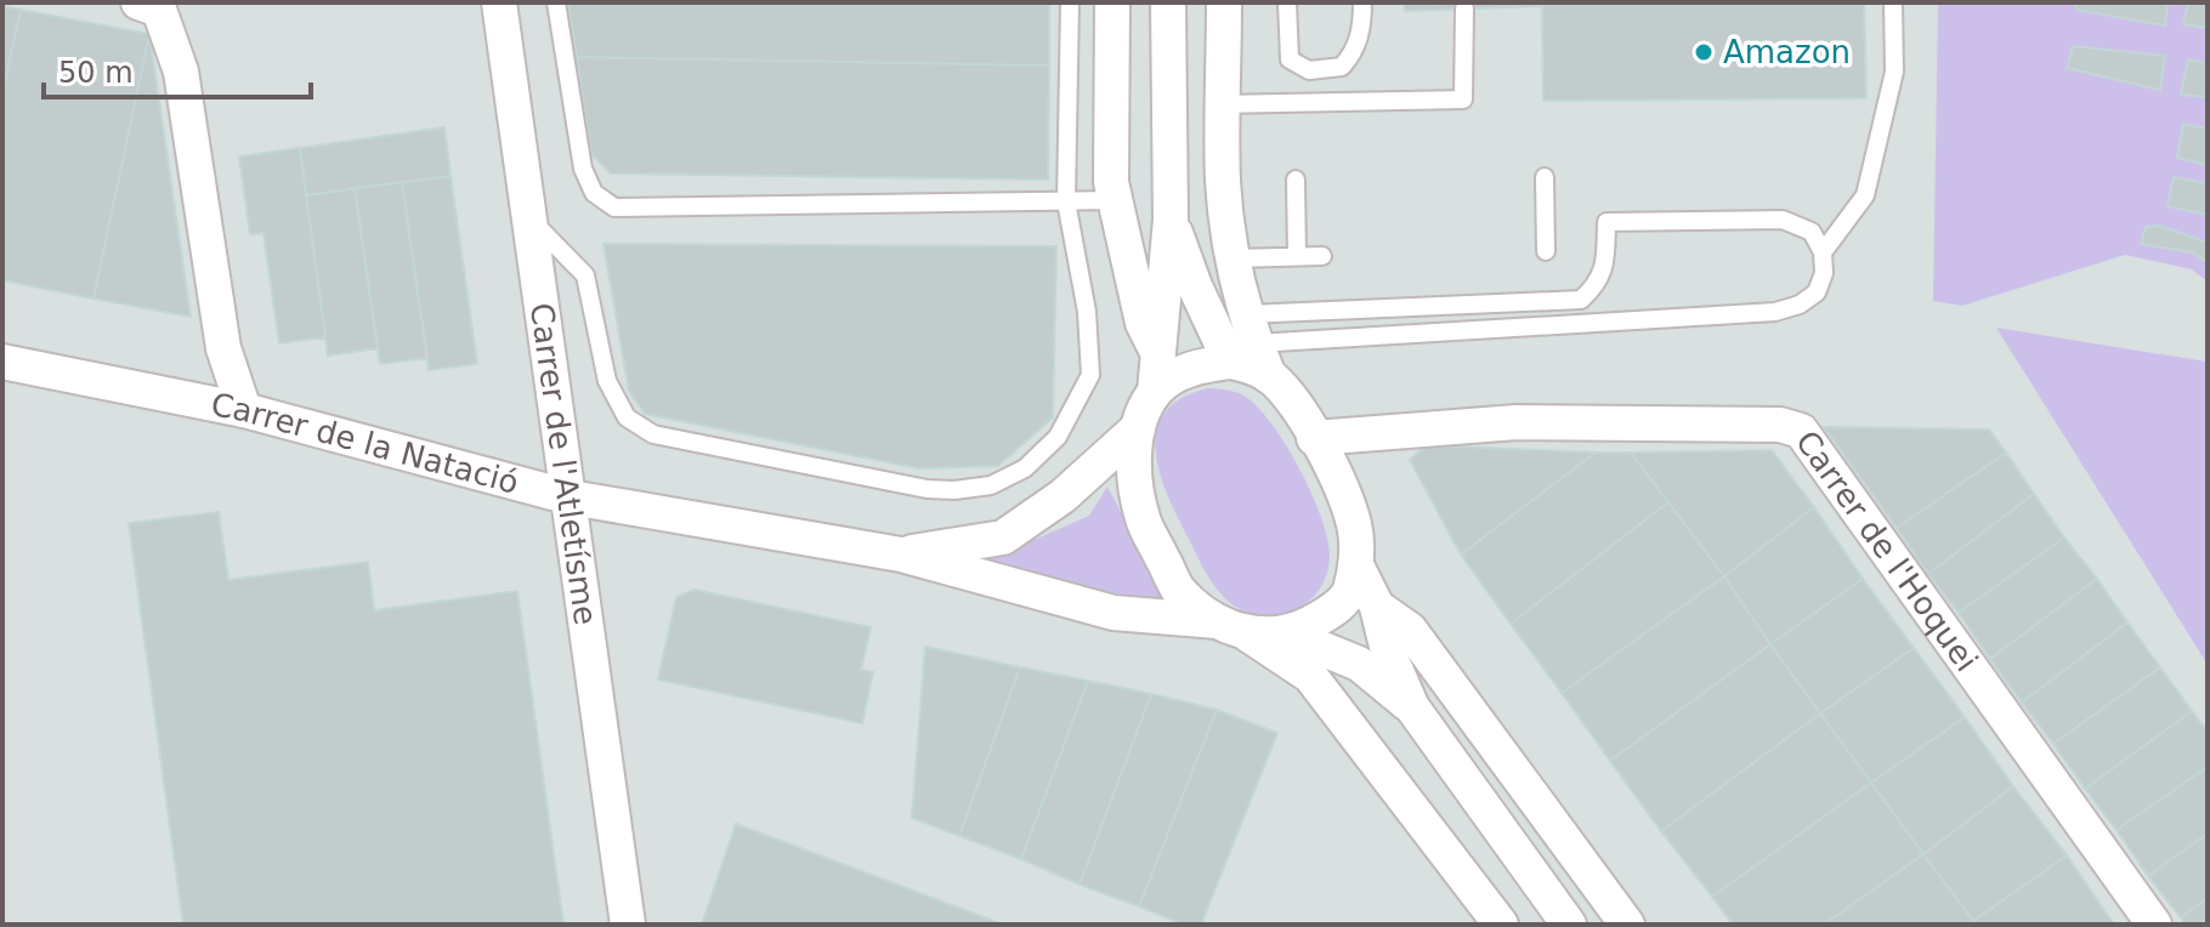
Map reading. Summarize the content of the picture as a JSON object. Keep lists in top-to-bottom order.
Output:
{
  "streets": {
    "street": ["Carrer de la Natació", "Carrer de l'Atletísme", "Carrer de l'Hoquei"]
  },
  "crossings": [
    ["Carrer de la Natació", "Carrer de l'Atletísme"],
    ["Carrer de la Natació", "Carrer de l'Hoquei"]
  ],
  "places": ["Amazon"],
  "scale_bar": "50 m"
}
